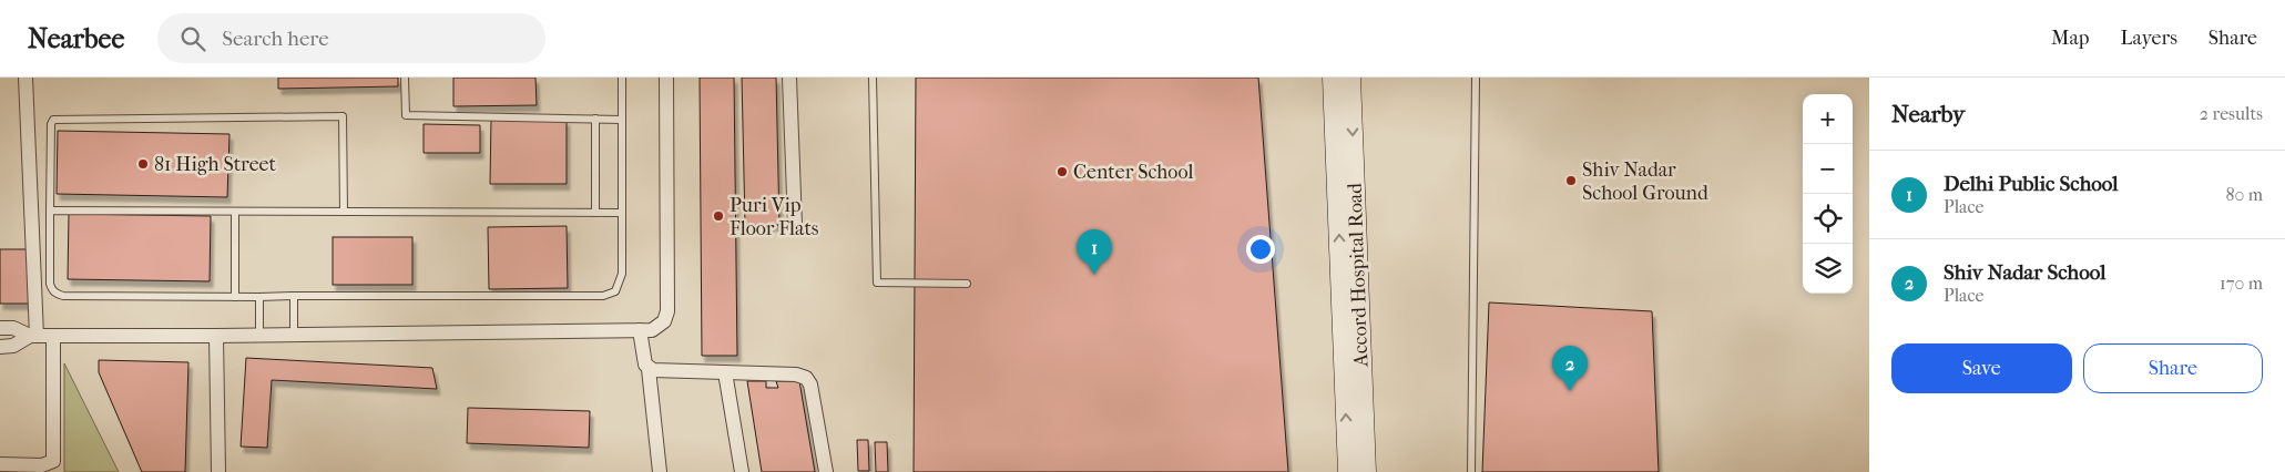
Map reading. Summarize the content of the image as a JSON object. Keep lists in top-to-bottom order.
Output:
{
  "streets": {
    "street": ["Accord Hospital Road"]
  },
  "places": [
    "81 High Street",
    "Center School",
    "Shiv Nadar School Ground",
    "Puri Vip Floor Flats"
  ],
  "page": {
    "header": "Nearbee",
    "search": "Search here",
    "nav": ["Map", "Layers", "Share"],
    "heading": ["Nearby", "2 results"],
    "map_buttons": ["+", "−"],
    "list": [
      {
        "mark": "1",
        "name": "Delhi Public School",
        "note": "Place",
        "value": "80 m"
      },
      {
        "mark": "2",
        "name": "Shiv Nadar School",
        "note": "Place",
        "value": "170 m"
      }
    ],
    "pins": ["1", "2"],
    "buttons": ["Save", "Share"]
  }
}
